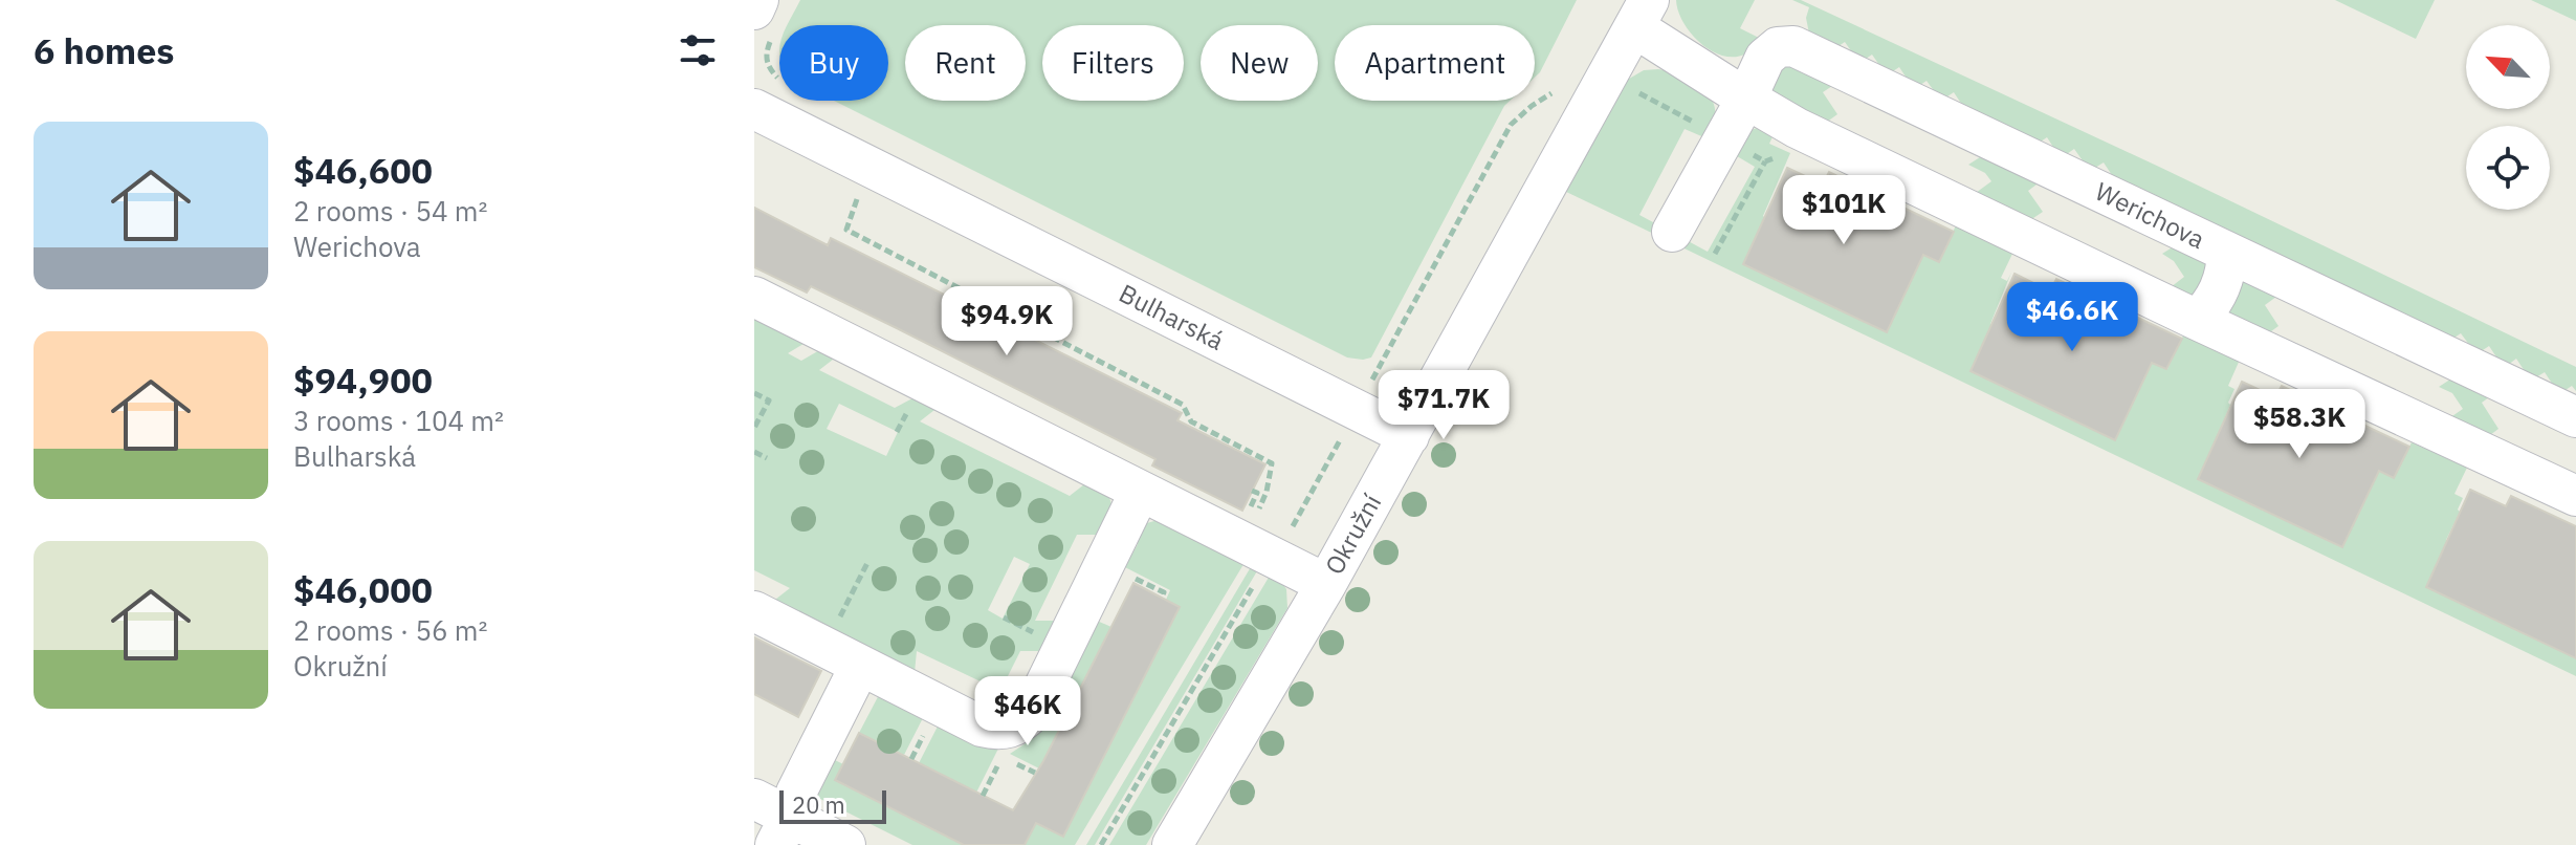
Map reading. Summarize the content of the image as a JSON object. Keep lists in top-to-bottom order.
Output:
{
  "streets": {
    "street": ["Werichova", "Bulharská", "Okružní"]
  },
  "crossings": [
    ["Bulharská", "Okružní"]
  ],
  "scale_bar": "20 m",
  "north": "top left",
  "page": {
    "heading": "6 homes",
    "chip": [
      "Buy",
      "Rent",
      "Filters",
      "New",
      "Apartment"
    ],
    "list": [
      {
        "name": "$46,600",
        "note": "2 rooms · 54 m² · Werichova"
      },
      {
        "name": "$94,900",
        "note": "3 rooms · 104 m² · Bulharská"
      },
      {
        "name": "$46,000",
        "note": "2 rooms · 56 m² · Okružní"
      }
    ],
    "price": [
      "$101K",
      "$46.6K",
      "$94.9K",
      "$71.7K",
      "$58.3K",
      "$46K"
    ],
    "scale": "20 m"
  }
}
